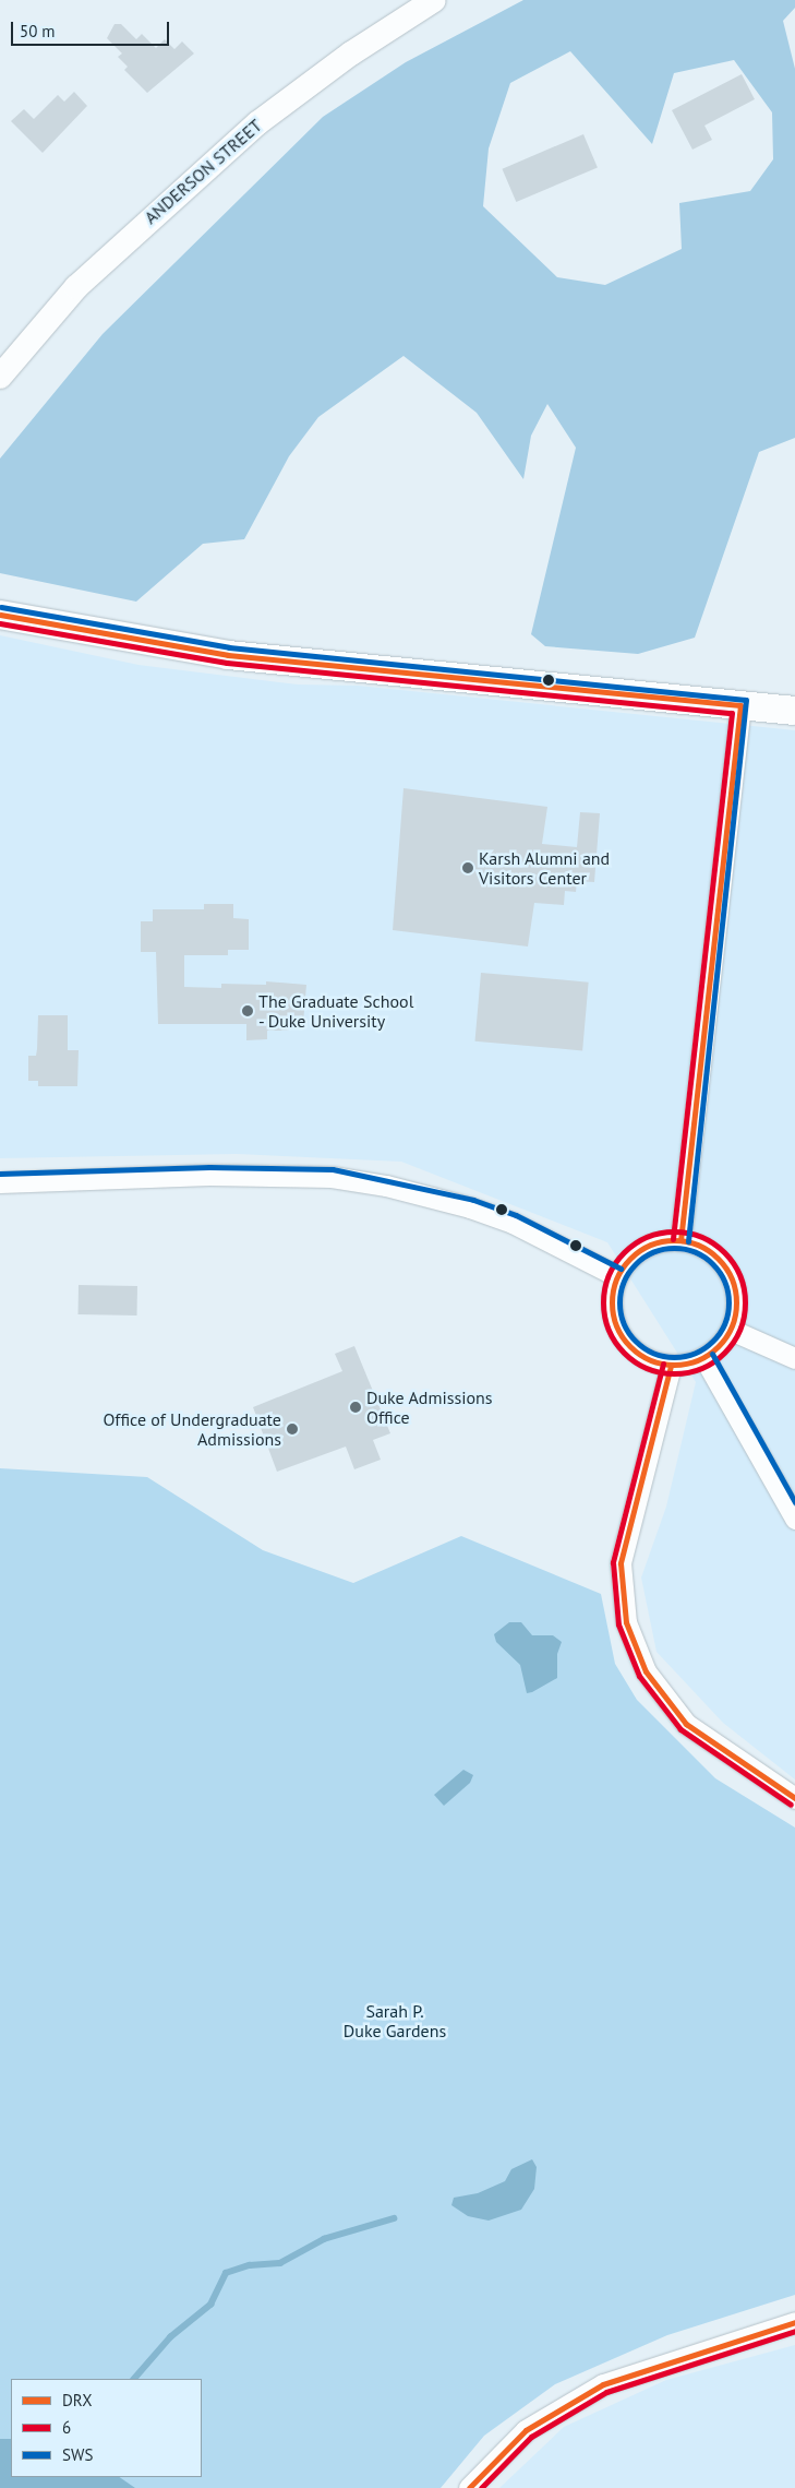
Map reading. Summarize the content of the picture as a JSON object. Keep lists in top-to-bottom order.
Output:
{
  "streets": {
    "street": ["ANDERSON STREET"]
  },
  "parks": ["Sarah P. Duke Gardens"],
  "places": [
    "Karsh Alumni and Visitors Center",
    "The Graduate School - Duke University",
    "Duke Admissions Office",
    "Office of Undergraduate Admissions"
  ],
  "lines": ["transit line SWS", "transit line DRX", "transit line 6"],
  "legend": ["DRX", "6", "SWS"],
  "scale_bar": "50 m"
}
